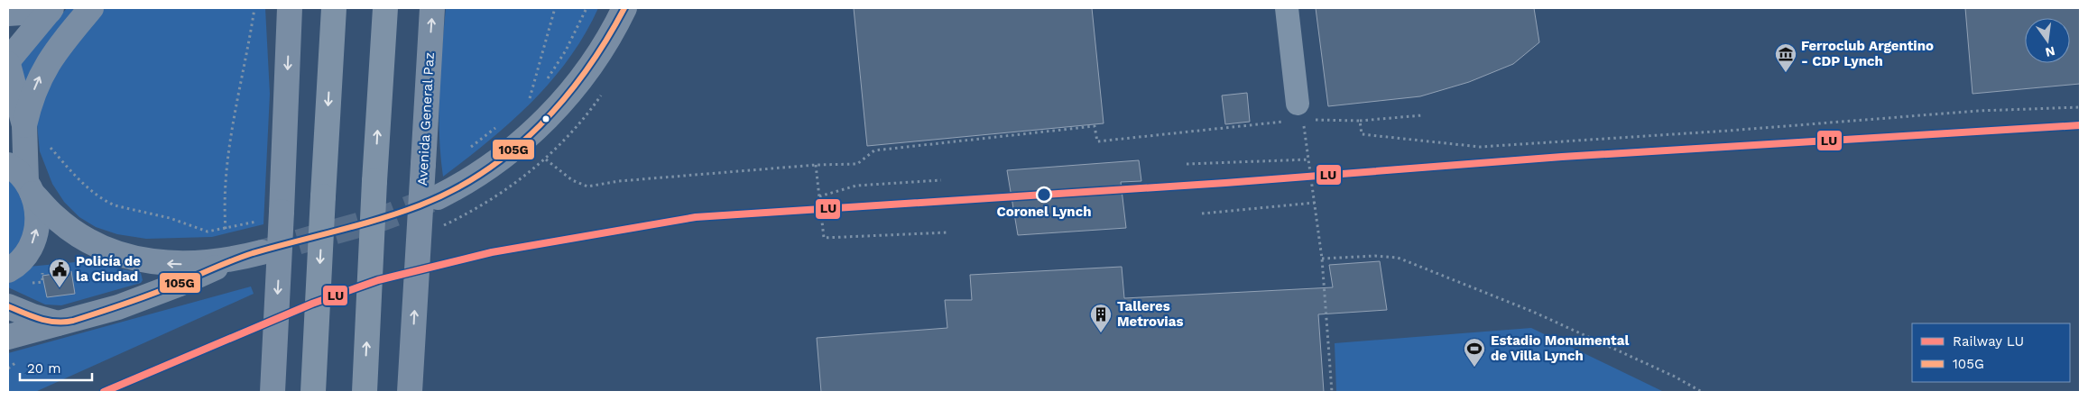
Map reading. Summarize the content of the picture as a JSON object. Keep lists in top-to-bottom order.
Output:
{
  "streets": {
    "main road": ["Avenida General Paz"]
  },
  "places": {
    "museum": ["Ferroclub Argentino - CDP Lynch"],
    "other": ["Coronel Lynch"],
    "public building": ["Policía de la Ciudad"],
    "building": ["Talleres Metrovias"],
    "sports": ["Estadio Monumental de Villa Lynch"]
  },
  "lines": ["transit line 105G", "rail line LU"],
  "legend": ["Railway LU", "105G"],
  "scale_bar": "20 m",
  "north": "bottom"
}
